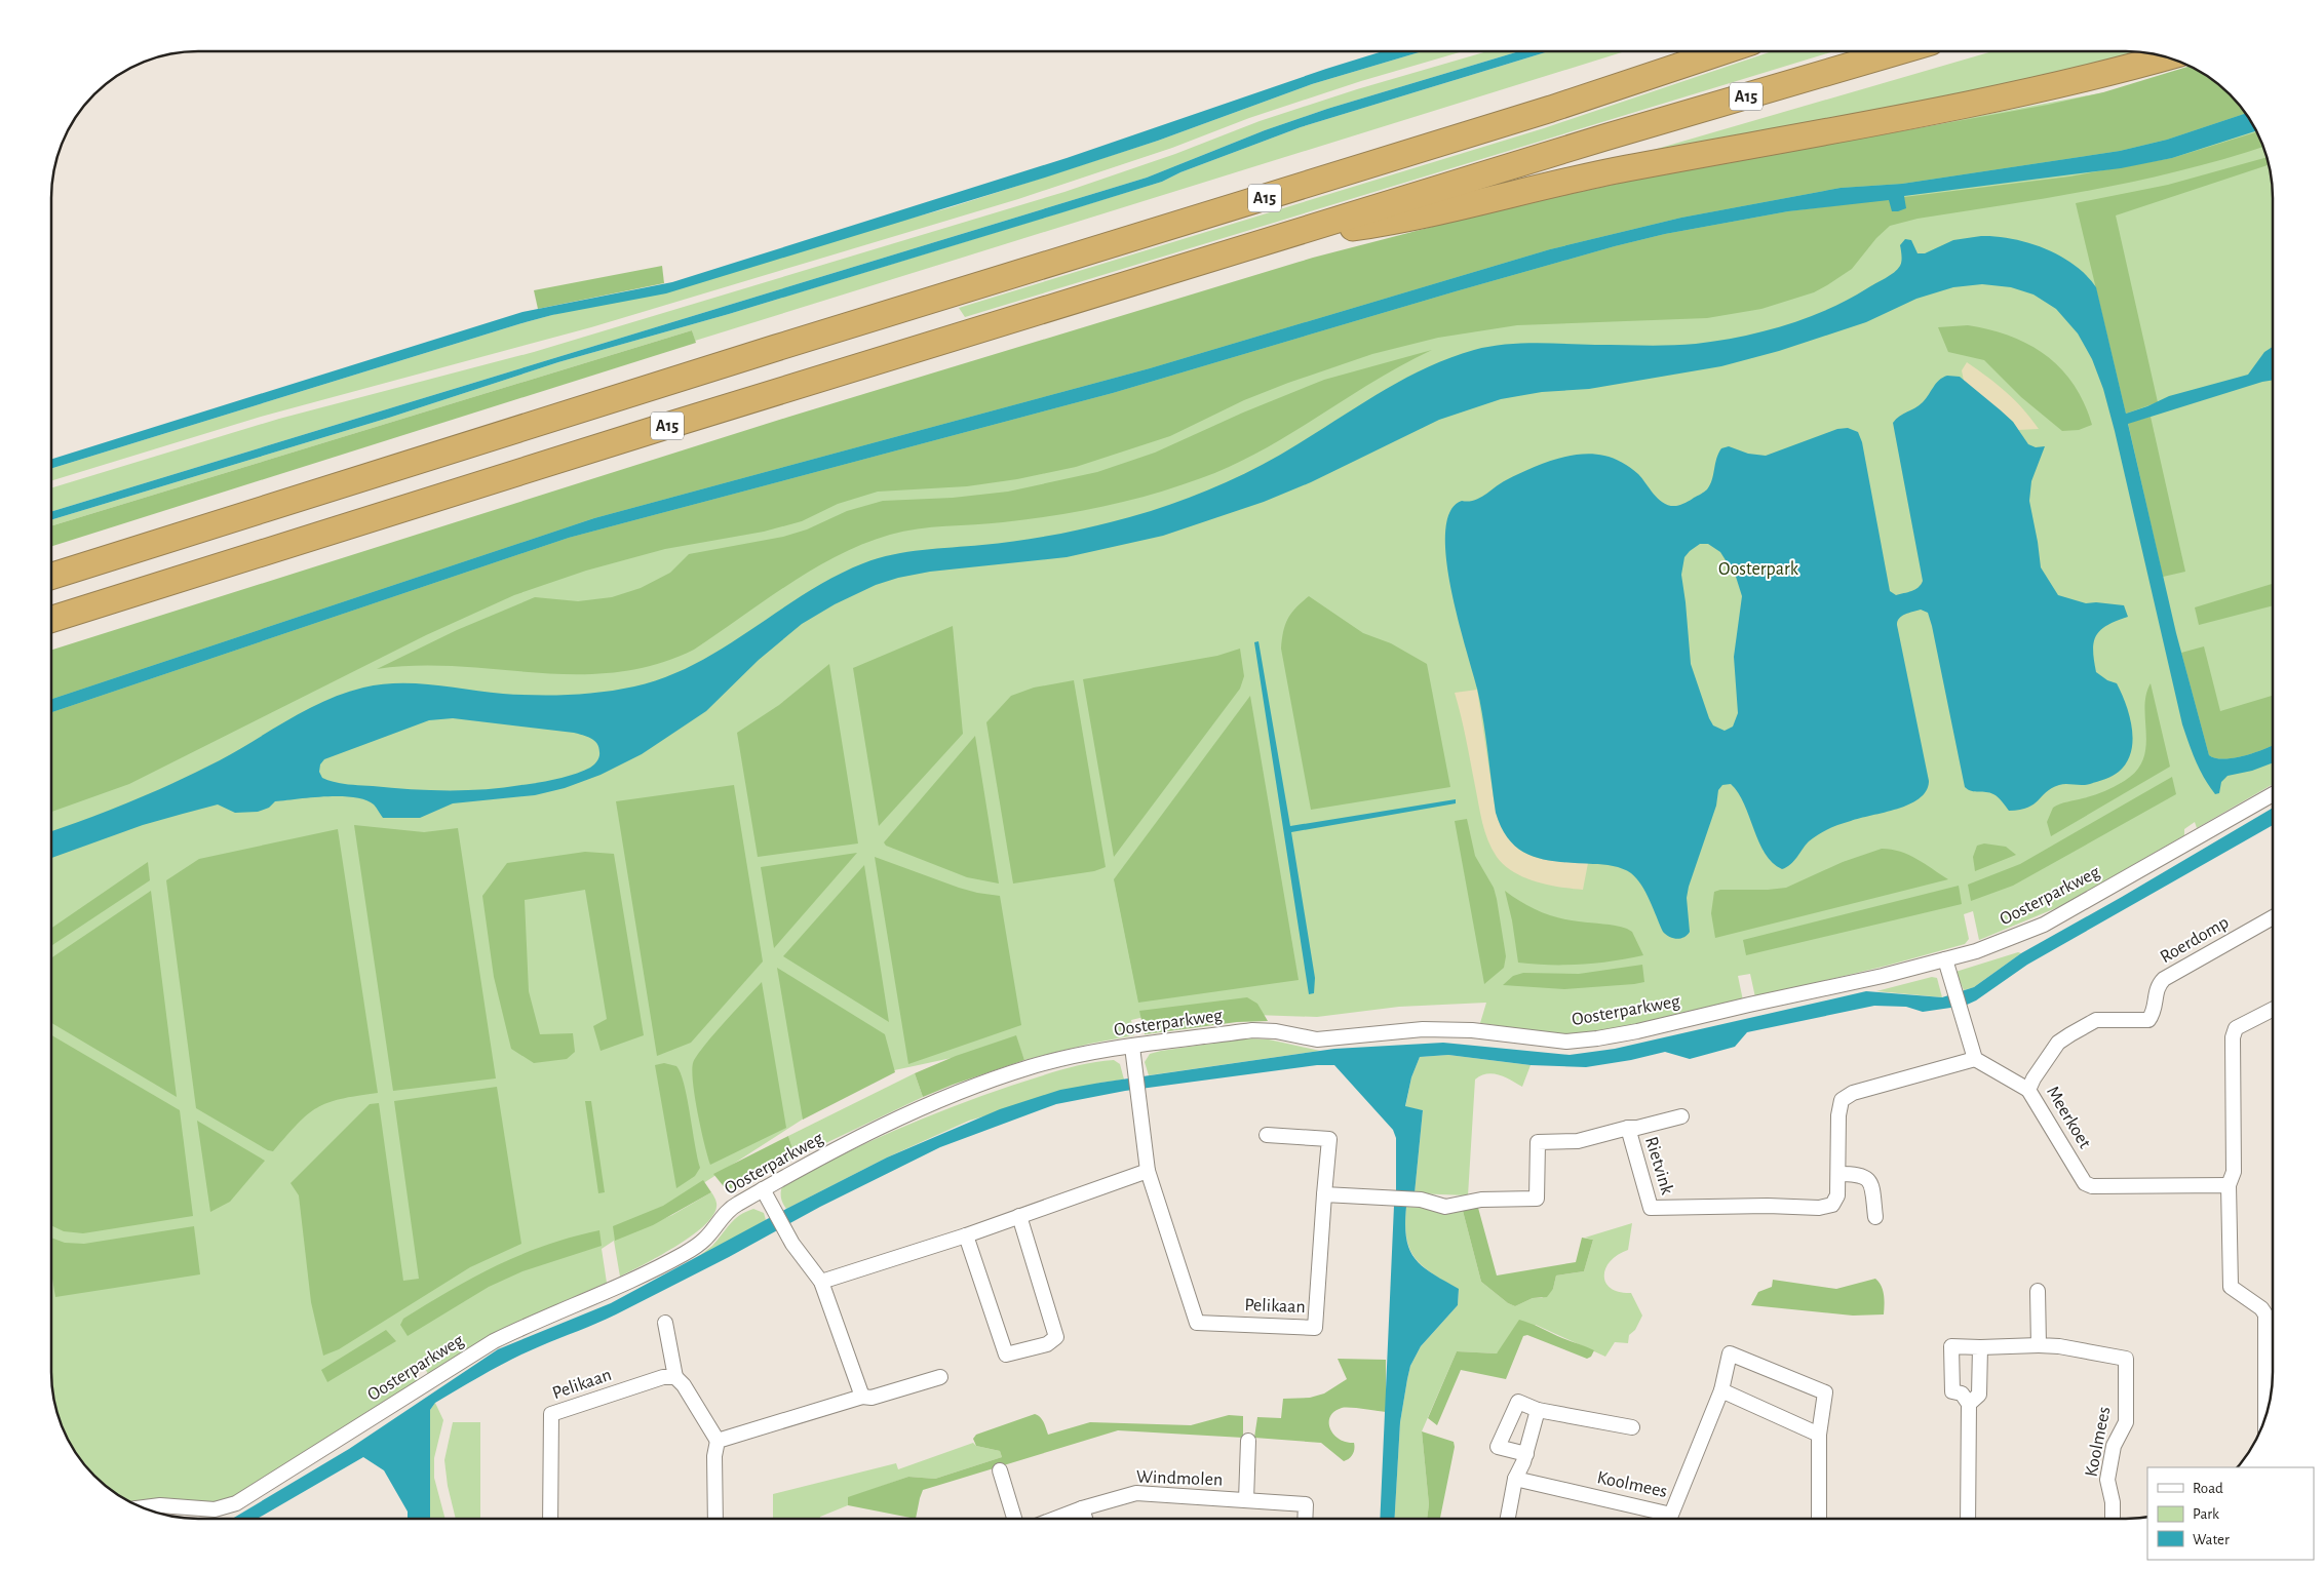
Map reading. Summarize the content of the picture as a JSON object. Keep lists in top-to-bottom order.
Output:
{
  "streets": {
    "highway": ["A15"],
    "street": [
      "Oosterparkweg",
      "Roerdomp",
      "Meerkoet",
      "Rietvink",
      "Pelikaan",
      "Koolmees",
      "Windmolen"
    ]
  },
  "crossings": [
    ["Oosterparkweg", "Pelikaan"],
    ["Roerdomp", "Meerkoet"],
    ["Meerkoet", "Rietvink"],
    ["Rietvink", "Pelikaan"]
  ],
  "parks": ["Oosterpark"],
  "legend": ["Road", "Park", "Water"]
}
